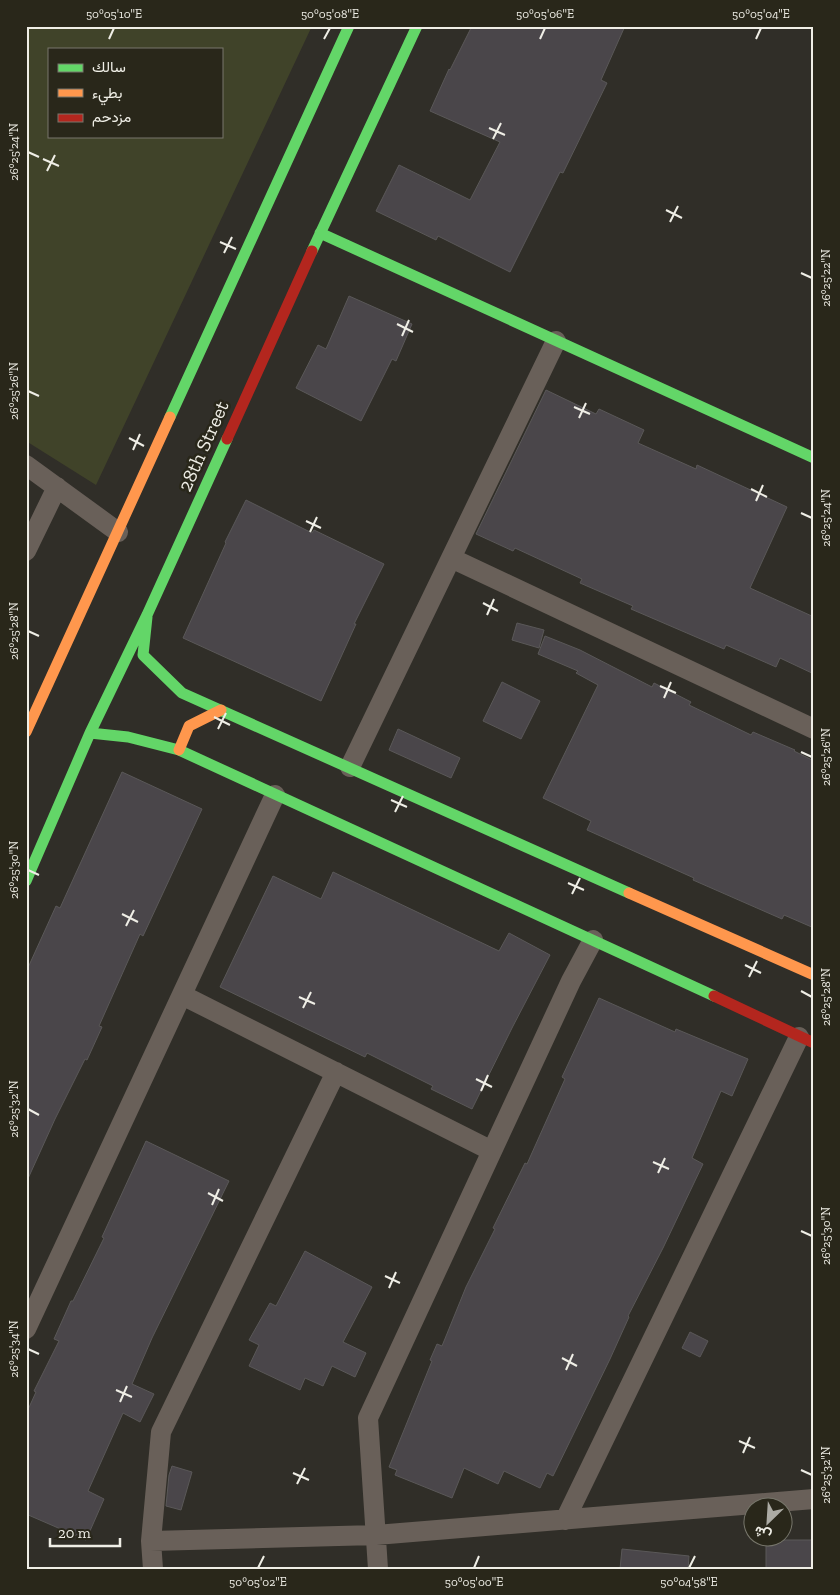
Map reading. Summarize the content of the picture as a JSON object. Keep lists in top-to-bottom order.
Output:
{
  "streets": {
    "street": ["28th Street"]
  },
  "legend": ["سالك", "بطيء", "مزدحم"],
  "scale_bar": "20 m",
  "north": "bottom left",
  "coordinates": [
    "50°05'10\"E",
    "50°05'08\"E",
    "50°05'06\"E",
    "50°05'04\"E",
    "26°25'24\"N",
    "26°25'22\"N",
    "26°25'26\"N",
    "26°25'28\"N",
    "26°25'30\"N",
    "26°25'32\"N",
    "26°25'34\"N",
    "50°05'02\"E",
    "50°05'00\"E",
    "50°04'58\"E"
  ]
}
